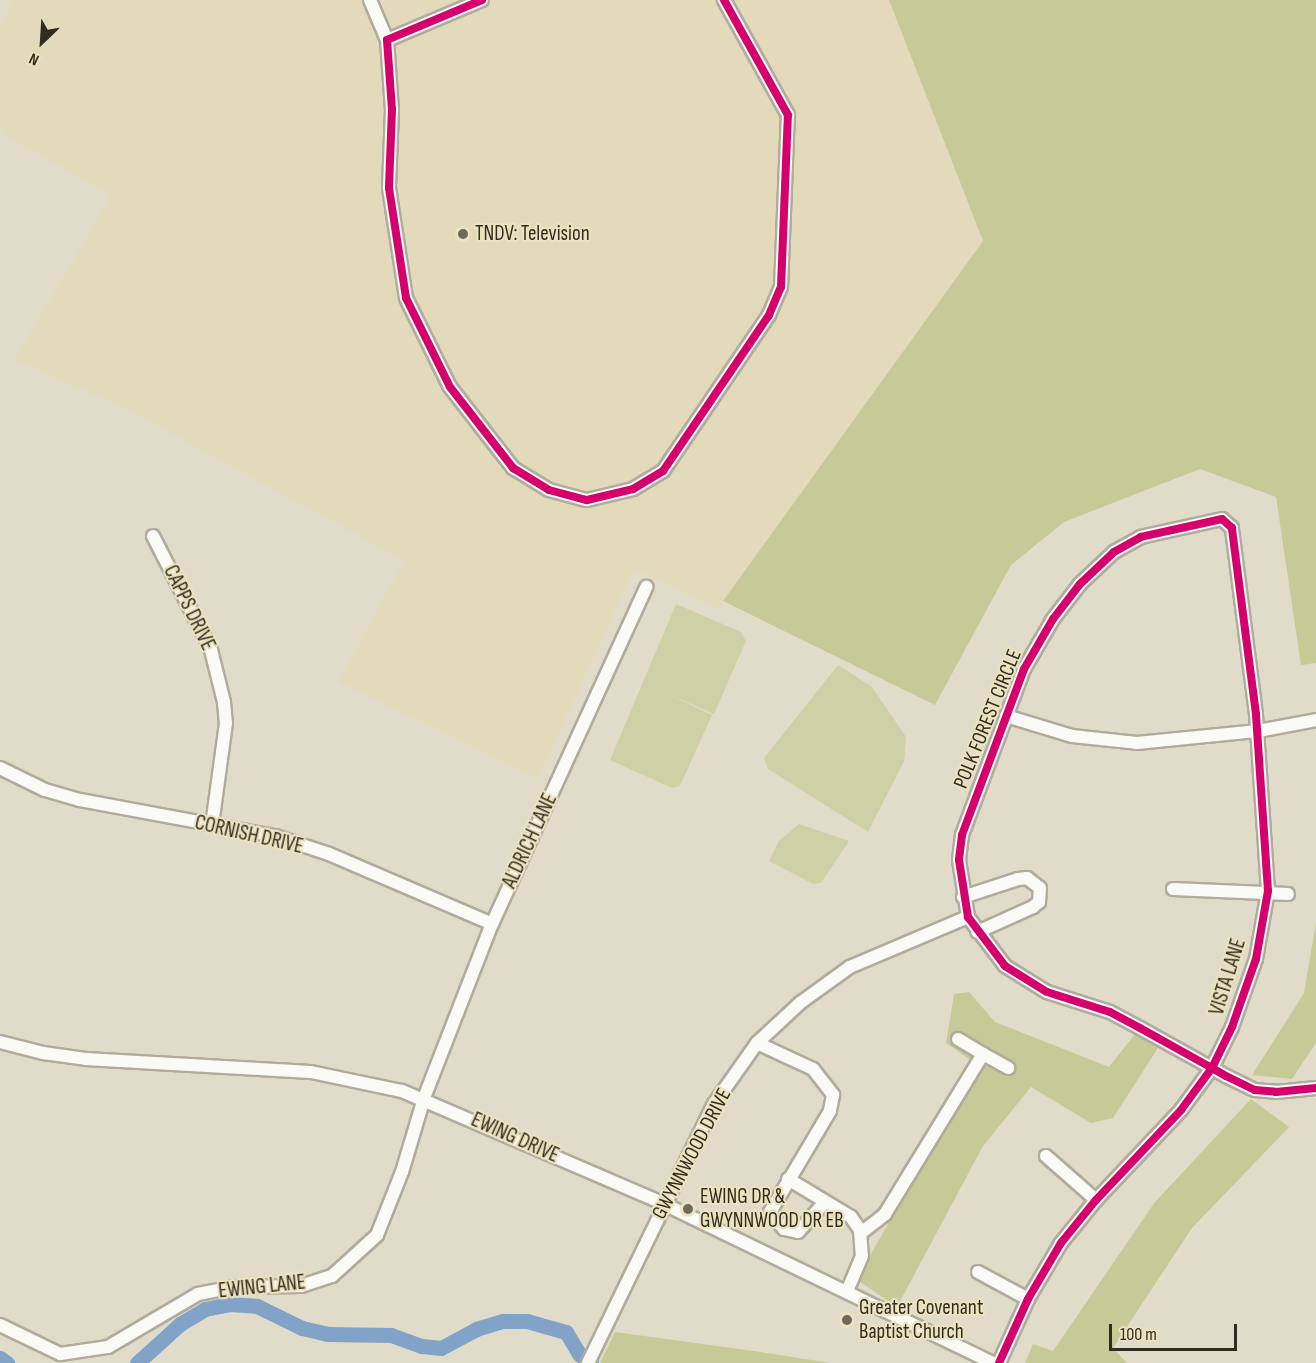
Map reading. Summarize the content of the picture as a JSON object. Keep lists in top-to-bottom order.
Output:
{
  "streets": {
    "street": [
      "CAPPS DRIVE",
      "POLK FOREST CIRCLE",
      "CORNISH DRIVE",
      "ALDRICH LANE",
      "VISTA LANE",
      "EWING DRIVE",
      "GWYNNWOOD DRIVE",
      "EWING LANE"
    ]
  },
  "crossings": [
    ["CAPPS DRIVE", "CORNISH DRIVE"],
    ["POLK FOREST CIRCLE", "VISTA LANE"],
    ["POLK FOREST CIRCLE", "GWYNNWOOD DRIVE"],
    ["CORNISH DRIVE", "ALDRICH LANE"],
    ["ALDRICH LANE", "EWING DRIVE"],
    ["ALDRICH LANE", "EWING LANE"],
    ["EWING DRIVE", "GWYNNWOOD DRIVE"],
    ["EWING DRIVE", "EWING LANE"]
  ],
  "places": ["TNDV: Television", "EWING DR & GWYNNWOOD DR EB", "Greater Covenant Baptist Church"],
  "scale_bar": "100 m",
  "north": "bottom left"
}
